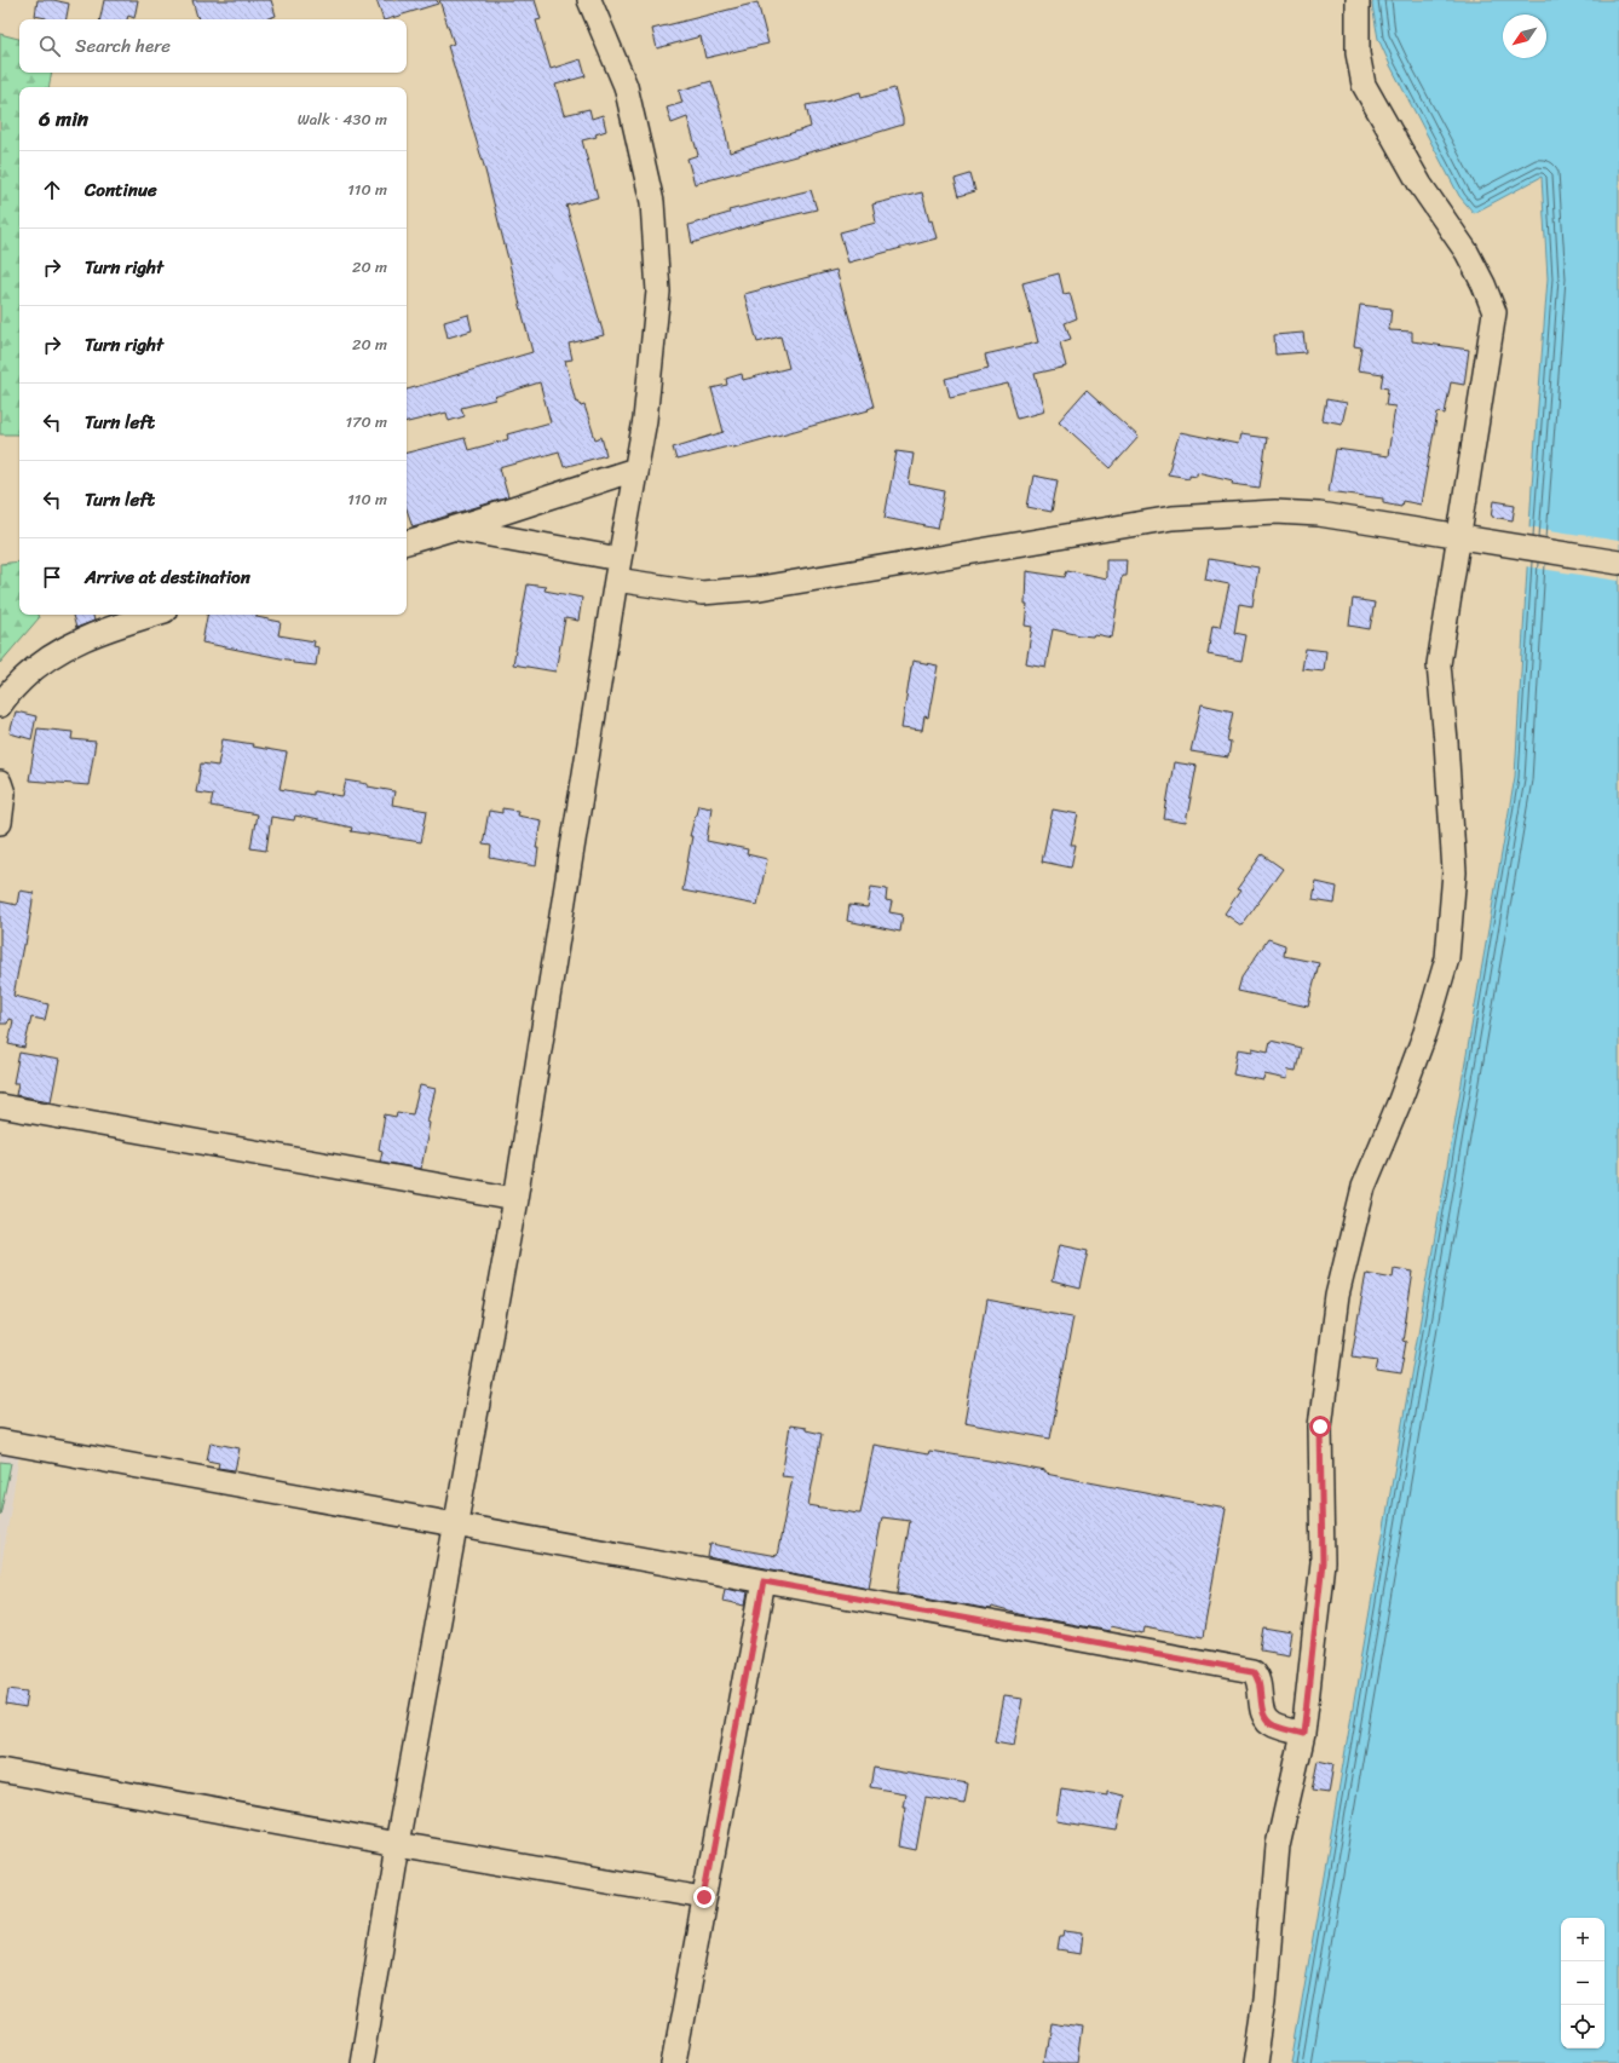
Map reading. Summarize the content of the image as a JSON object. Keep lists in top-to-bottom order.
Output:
{
  "north": "bottom left",
  "page": {
    "search": "Search here",
    "heading": ["6 min", "Walk · 430 m"],
    "list": [
      ["Continue", "110 m"],
      ["Turn right", "20 m"],
      ["Turn right", "20 m"],
      ["Turn left", "170 m"],
      ["Turn left", "110 m"],
      "Arrive at destination"
    ],
    "map_buttons": ["+", "−"]
  }
}
